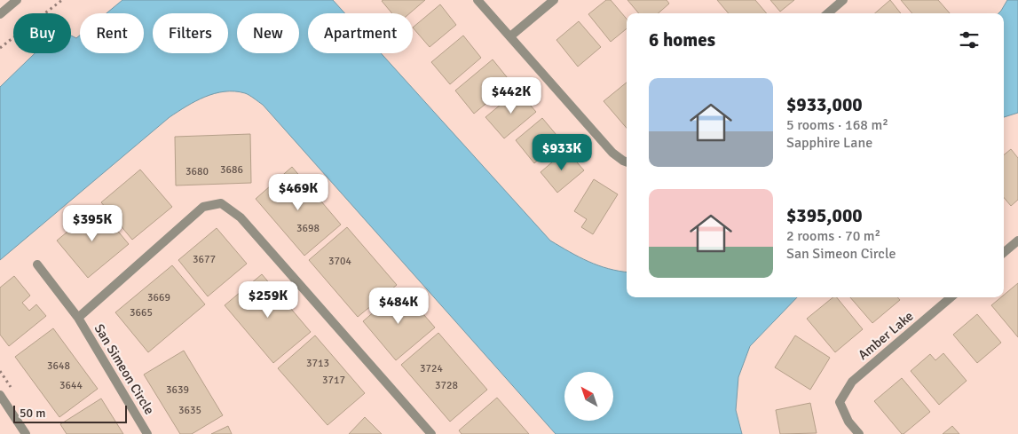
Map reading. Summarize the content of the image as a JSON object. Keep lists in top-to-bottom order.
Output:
{
  "streets": {
    "street": ["Amber Lake", "San Simeon Circle"]
  },
  "house_numbers": [
    "3686",
    "3680",
    "3698",
    "3677",
    "3704",
    "3669",
    "3665",
    "3713",
    "3648",
    "3724",
    "3717",
    "3644",
    "3728",
    "3639",
    "3635"
  ],
  "scale_bar": "50 m",
  "north": "top left",
  "page": {
    "chip": [
      "Buy",
      "Rent",
      "Filters",
      "New",
      "Apartment"
    ],
    "heading": "6 homes",
    "list": [
      {
        "name": "$933,000",
        "note": "5 rooms · 168 m² · Sapphire Lane"
      },
      {
        "name": "$395,000",
        "note": "2 rooms · 70 m² · San Simeon Circle"
      }
    ],
    "price": [
      "$442K",
      "$933K",
      "$469K",
      "$395K",
      "$259K",
      "$484K"
    ],
    "scale": "50 m"
  }
}
